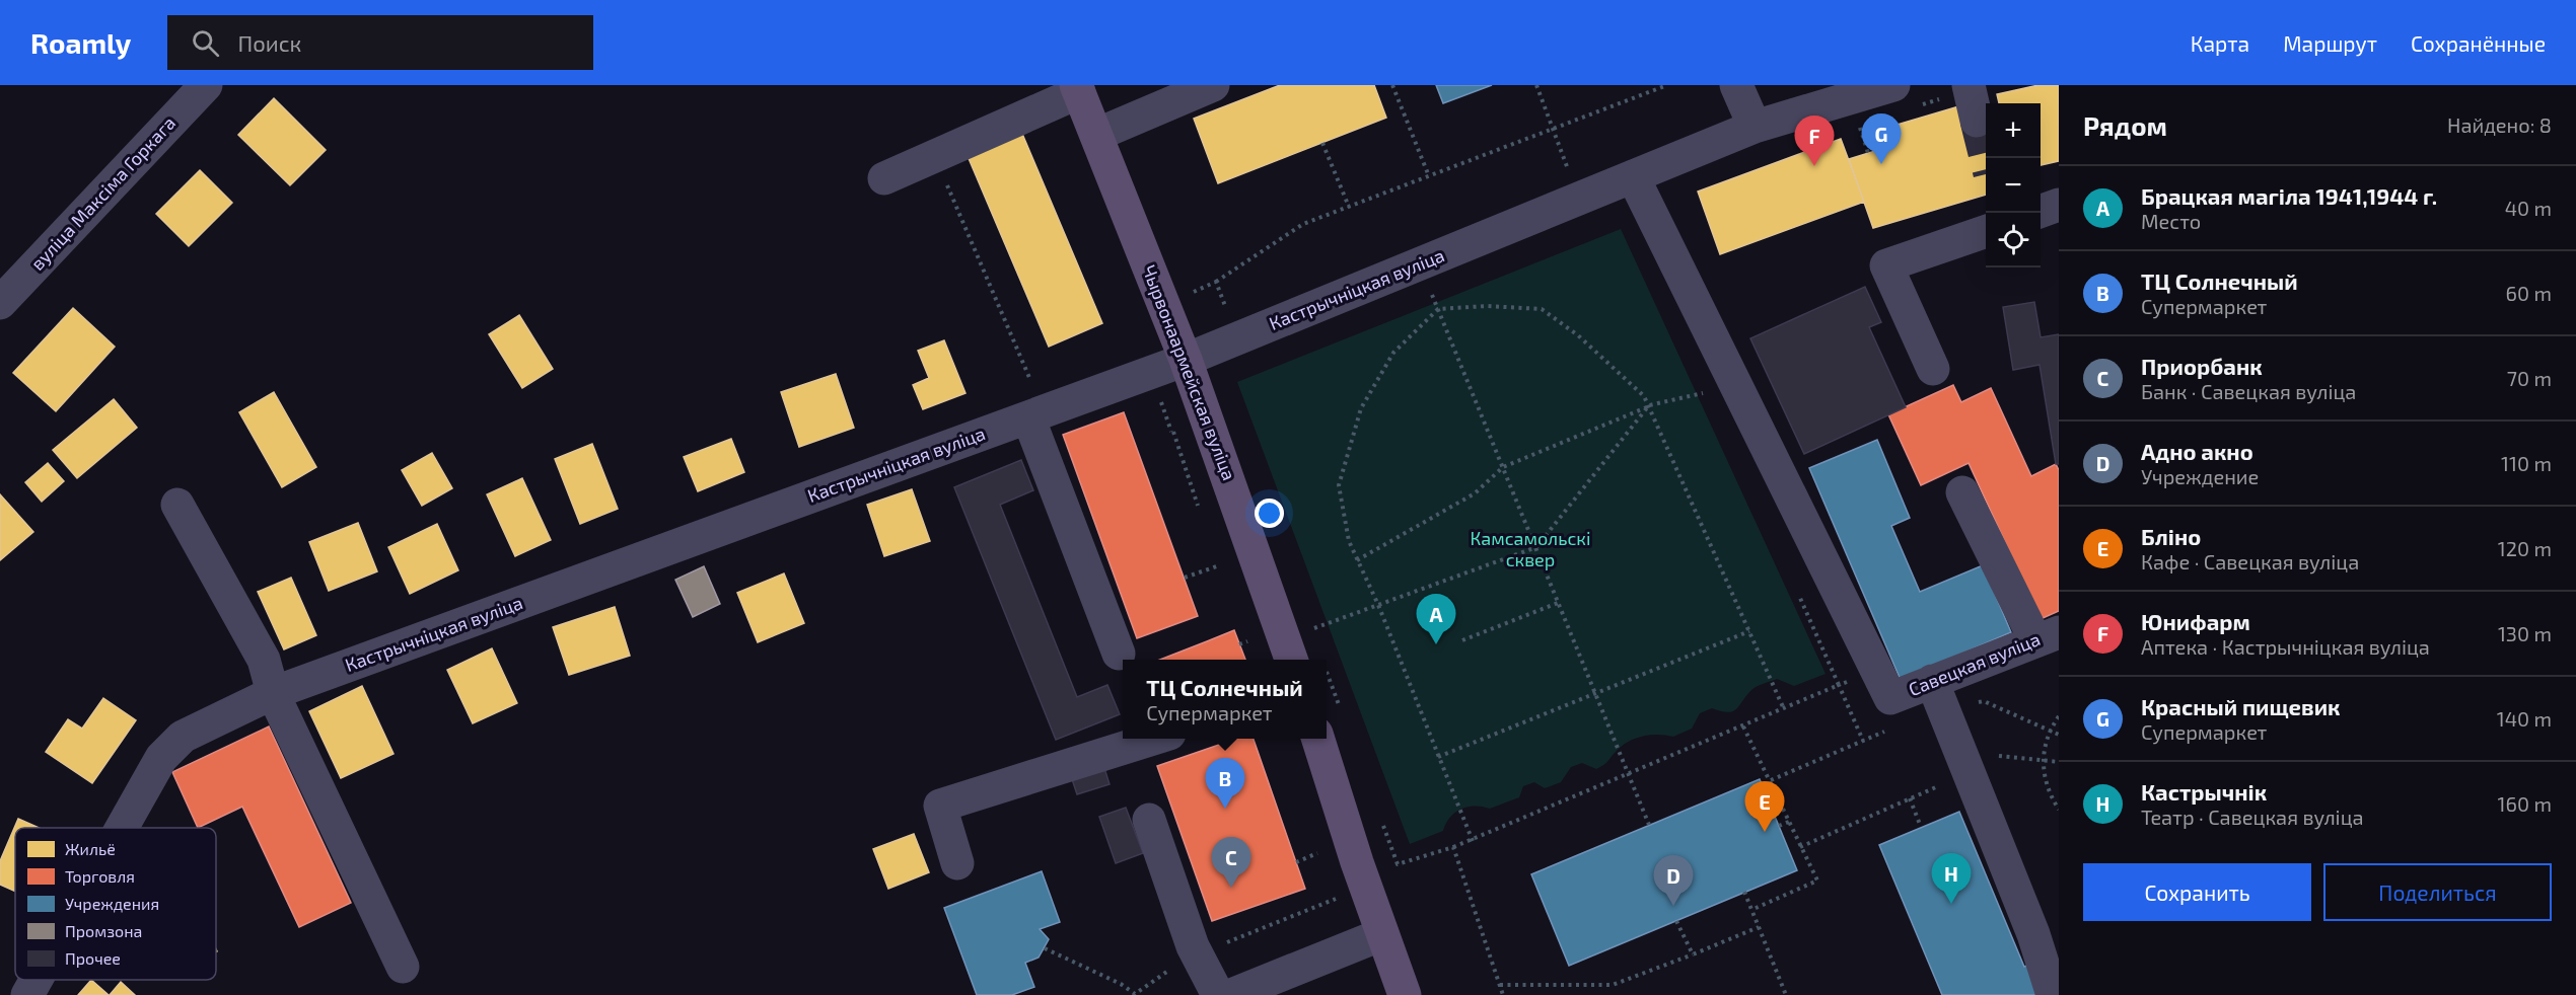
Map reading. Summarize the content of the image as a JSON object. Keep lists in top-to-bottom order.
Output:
{
  "streets": {
    "main road": ["Чырвонаармейская вуліца"],
    "street": ["вуліца Максіма Горкага", "Кастрычніцкая вуліца", "Савецкая вуліца"]
  },
  "crossings": [
    ["Кастрычніцкая вуліца", "Чырвонаармейская вуліца"],
    ["Кастрычніцкая вуліца", "Савецкая вуліца"]
  ],
  "parks": ["Камсамольскі сквер"],
  "legend": [
    "Жильё",
    "Торговля",
    "Учреждения",
    "Промзона",
    "Прочее"
  ],
  "page": {
    "header": "Roamly",
    "search": "Поиск",
    "nav": ["Карта", "Маршрут", "Сохранённые"],
    "heading": ["Рядом", "Найдено: 8"],
    "map_buttons": ["+", "−"],
    "pins": [
      "G",
      "F",
      "A",
      "B",
      "E",
      "C",
      "H",
      "D"
    ],
    "list": [
      {
        "mark": "A",
        "name": "Брацкая магіла 1941,1944 г.",
        "note": "Место",
        "value": "40 m"
      },
      {
        "mark": "B",
        "name": "ТЦ Солнечный",
        "note": "Супермаркет",
        "value": "60 m"
      },
      {
        "mark": "C",
        "name": "Приорбанк",
        "note": "Банк · Савецкая вуліца",
        "value": "70 m"
      },
      {
        "mark": "D",
        "name": "Адно акно",
        "note": "Учреждение",
        "value": "110 m"
      },
      {
        "mark": "E",
        "name": "Бліно",
        "note": "Кафе · Савецкая вуліца",
        "value": "120 m"
      },
      {
        "mark": "F",
        "name": "Юнифарм",
        "note": "Аптека · Кастрычніцкая вуліца",
        "value": "130 m"
      },
      {
        "mark": "G",
        "name": "Красный пищевик",
        "note": "Супермаркет",
        "value": "140 m"
      },
      {
        "mark": "H",
        "name": "Кастрычнік",
        "note": "Театр · Савецкая вуліца",
        "value": "160 m"
      }
    ],
    "popup": ["ТЦ Солнечный", "Супермаркет"],
    "buttons": ["Сохранить", "Поделиться"]
  }
}
